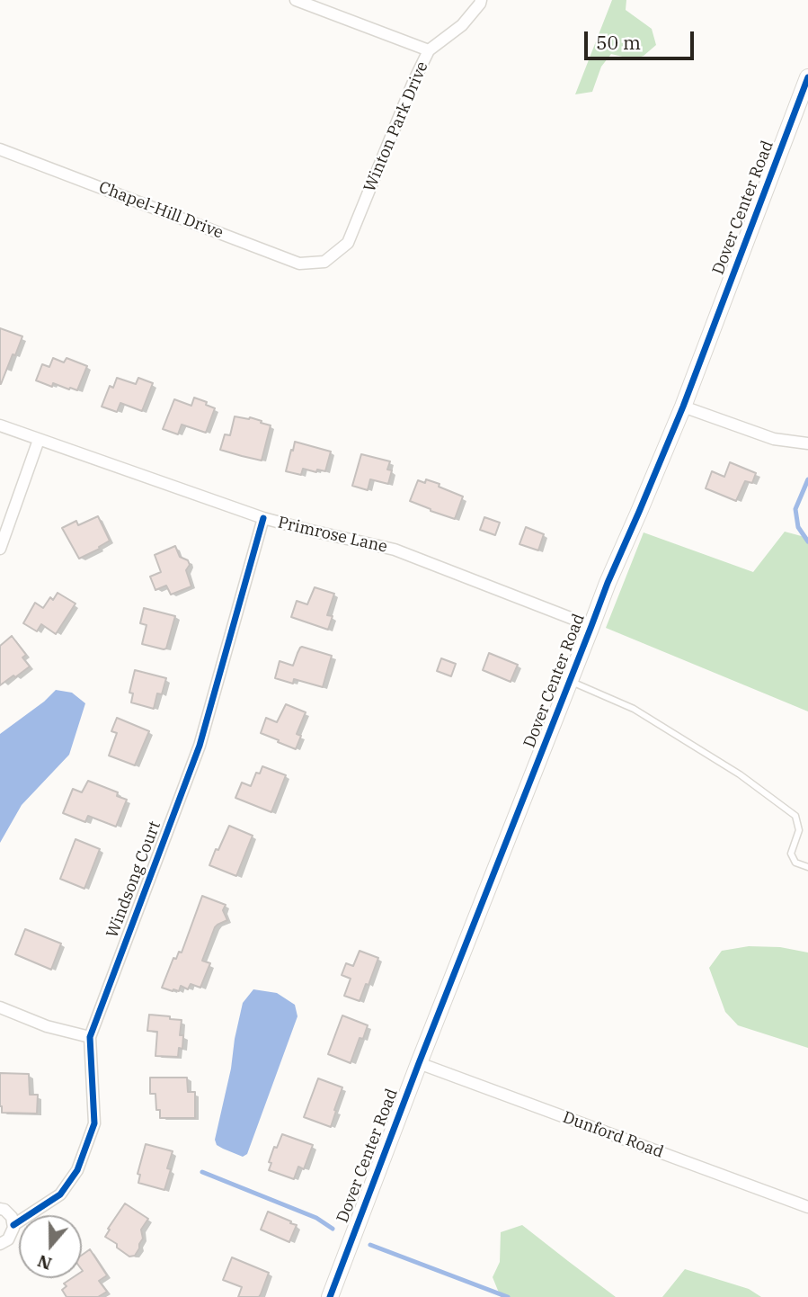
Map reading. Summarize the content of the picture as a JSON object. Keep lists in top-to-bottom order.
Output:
{
  "streets": {
    "street": [
      "Winton Park Drive",
      "Dover Center Road",
      "Chapel-Hill Drive",
      "Primrose Lane",
      "Windsong Court",
      "Dunford Road"
    ]
  },
  "crossings": [
    ["Winton Park Drive", "Chapel-Hill Drive"],
    ["Dover Center Road", "Primrose Lane"],
    ["Dover Center Road", "Dunford Road"],
    ["Primrose Lane", "Windsong Court"]
  ],
  "scale_bar": "50 m",
  "north": "bottom"
}
